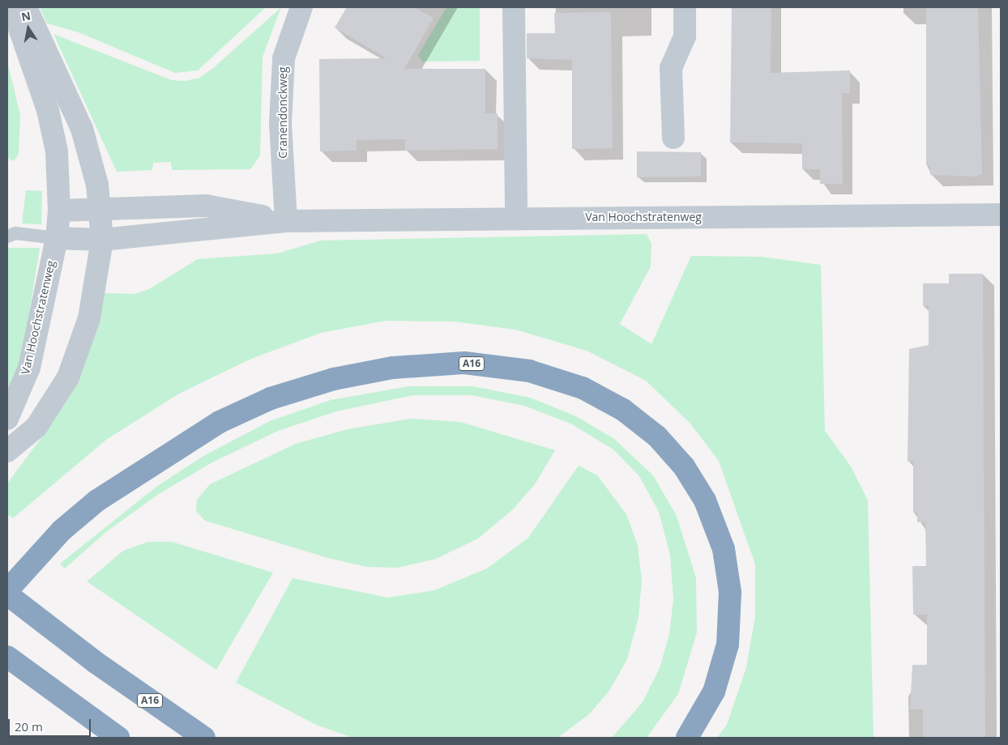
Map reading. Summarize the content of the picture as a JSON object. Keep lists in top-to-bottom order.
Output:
{
  "streets": {
    "highway": ["A16"],
    "street": ["Cranendonckweg", "Van Hoochstratenweg"]
  },
  "crossings": [
    ["Cranendonckweg", "Van Hoochstratenweg"]
  ],
  "scale_bar": "20 m",
  "north": "top"
}
